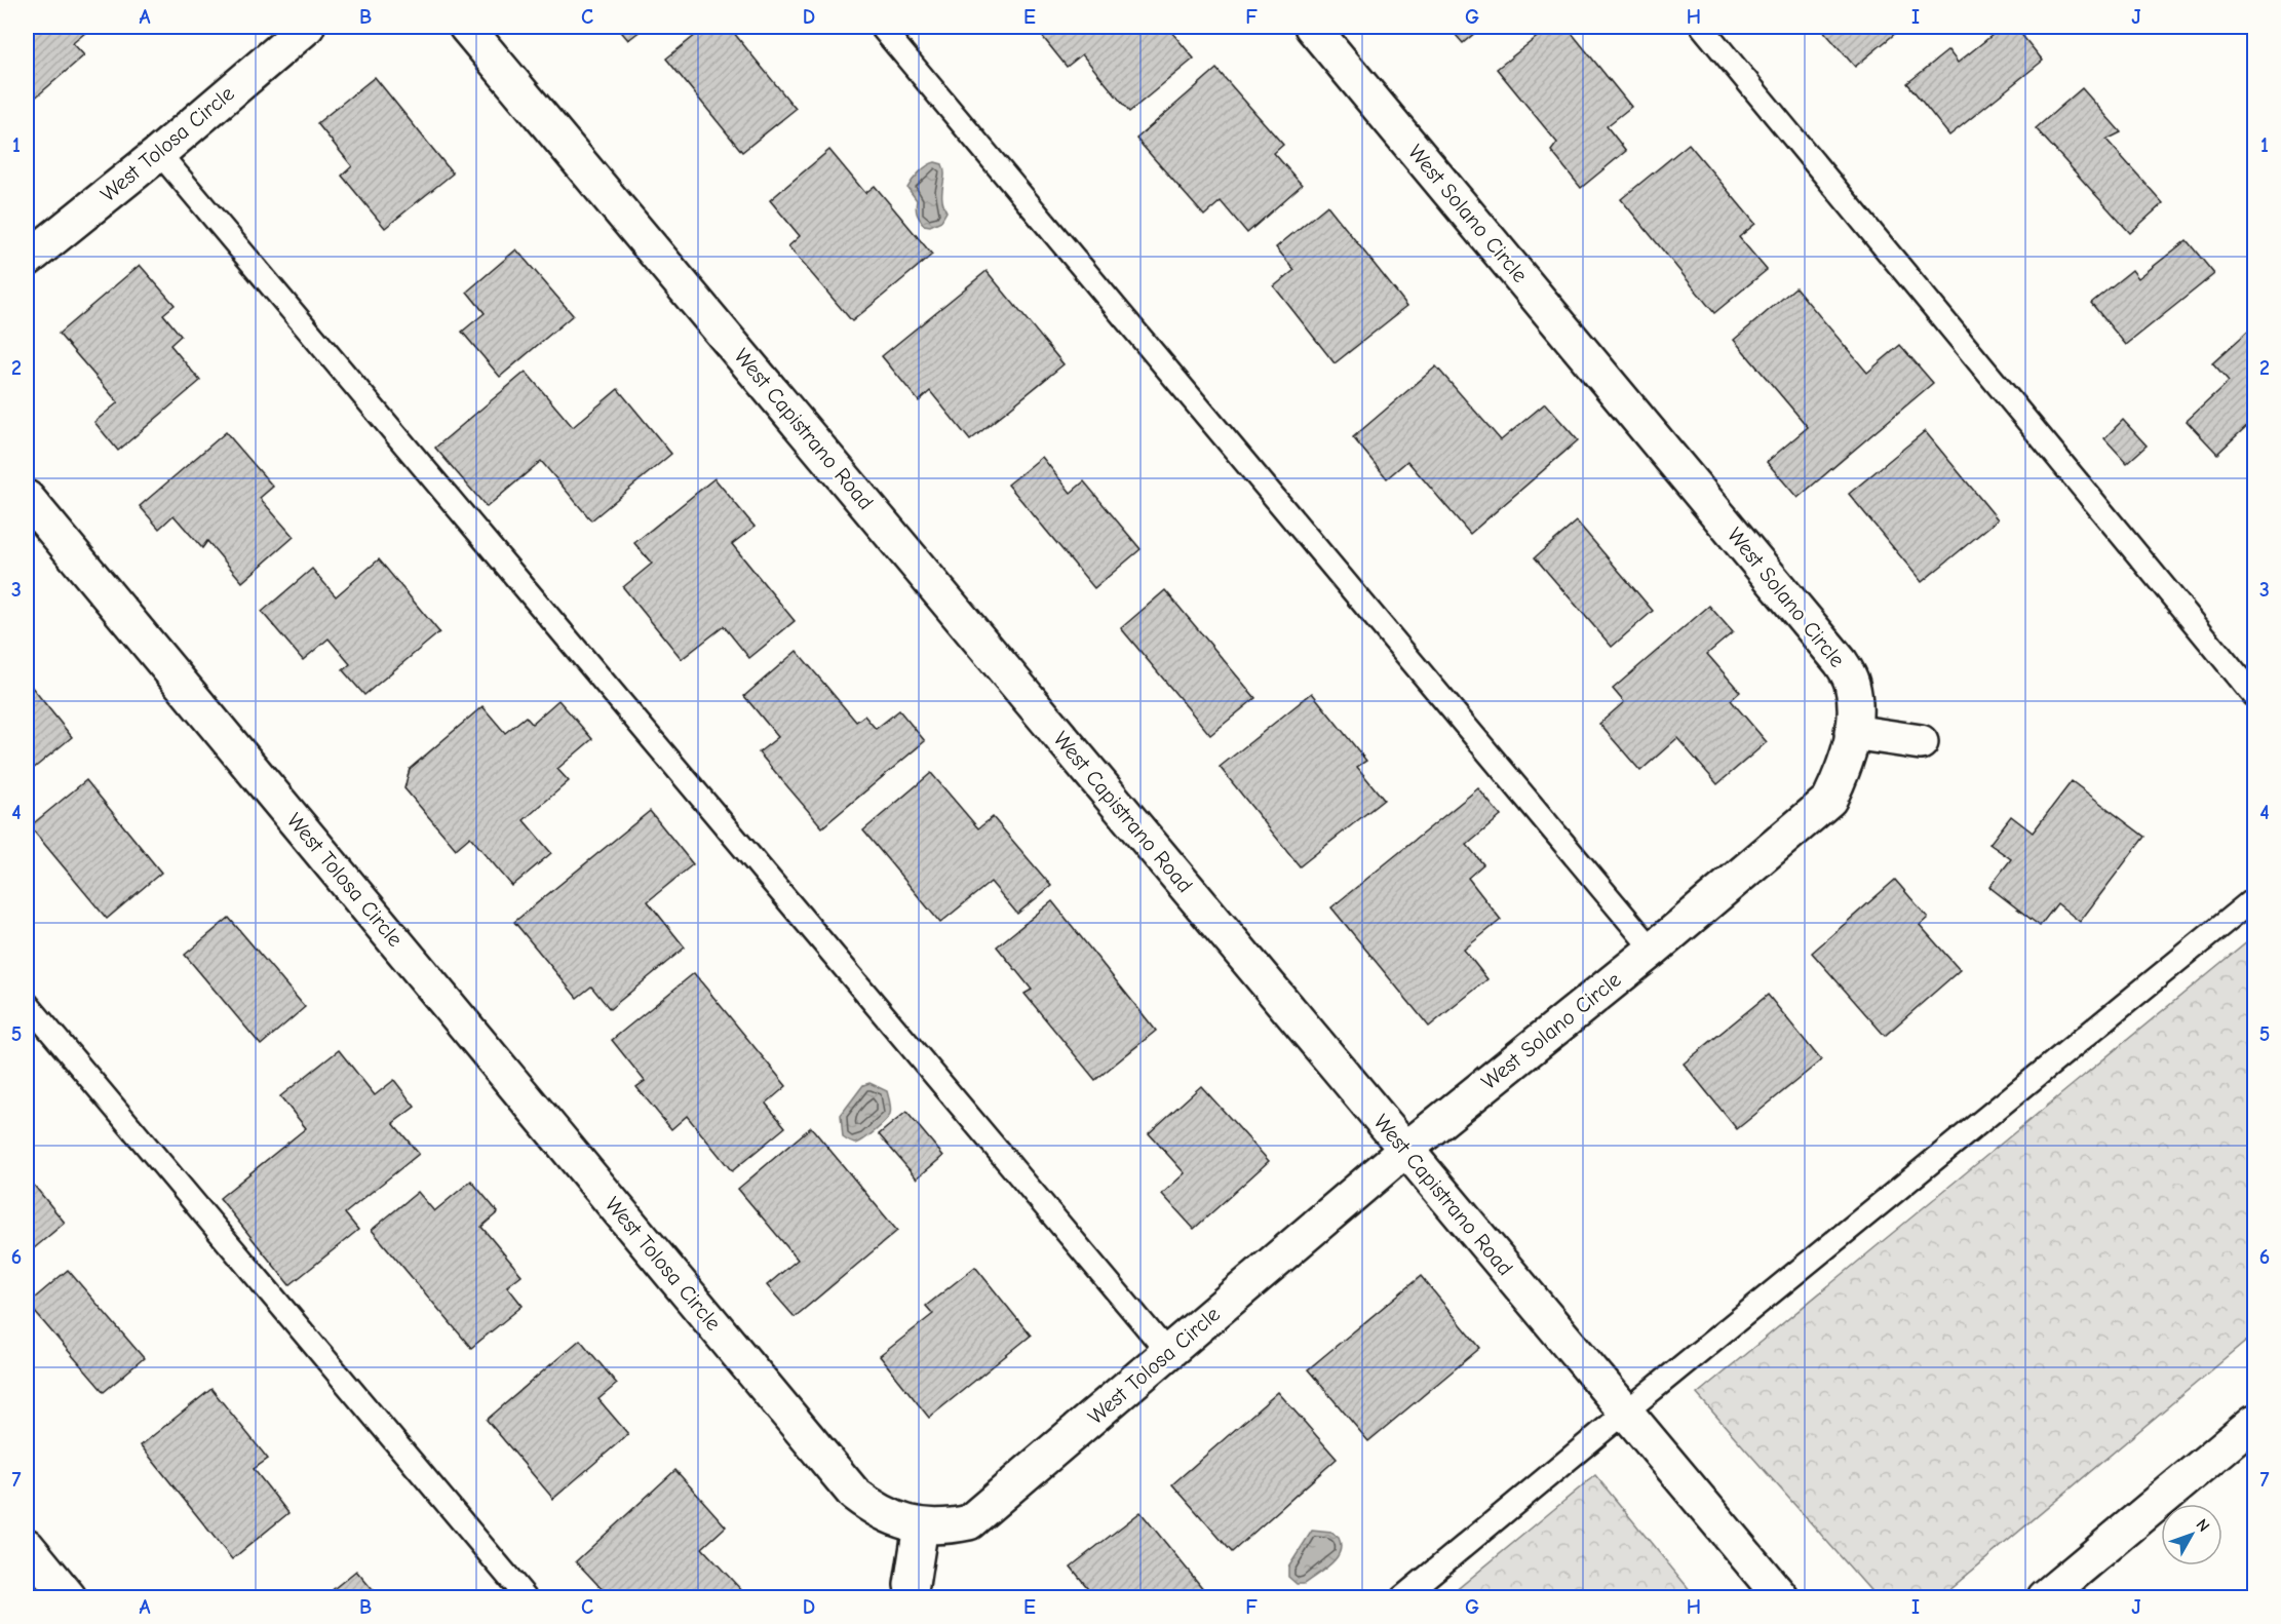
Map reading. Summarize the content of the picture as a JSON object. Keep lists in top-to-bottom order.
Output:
{
  "streets": {
    "street": ["West Tolosa Circle", "West Solano Circle", "West Capistrano Road"]
  },
  "crossings": [
    ["West Tolosa Circle", "West Solano Circle"],
    ["West Tolosa Circle", "West Capistrano Road"],
    ["West Solano Circle", "West Capistrano Road"]
  ],
  "north": "top right",
  "grid": {
    "columns": [
      "A",
      "B",
      "C",
      "D",
      "E",
      "F",
      "G",
      "H",
      "I",
      "J"
    ],
    "rows": [
      "1",
      "2",
      "3",
      "4",
      "5",
      "6",
      "7"
    ]
  }
}
